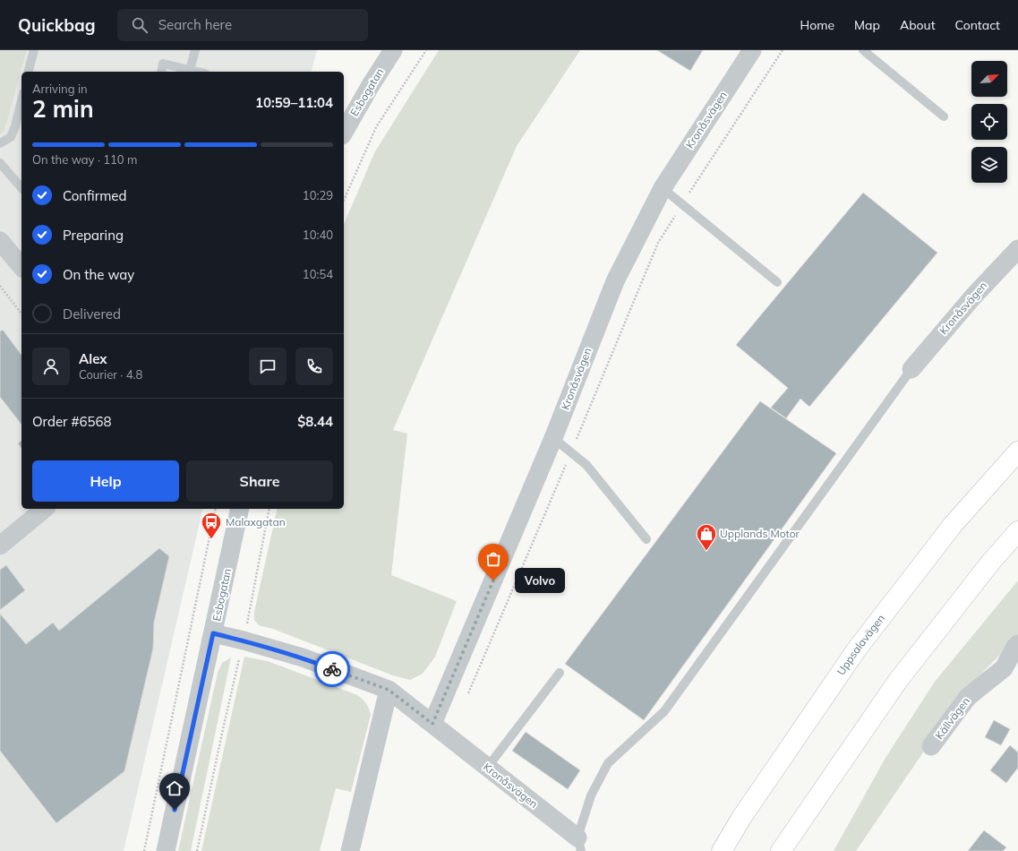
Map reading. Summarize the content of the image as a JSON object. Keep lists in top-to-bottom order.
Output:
{
  "streets": {
    "highway": ["Uppsalavägen"],
    "street": ["Esbogatan", "Kronåsvägen", "Källvägen"]
  },
  "crossings": [
    ["Esbogatan", "Kronåsvägen"]
  ],
  "places": {
    "bus stop": ["Malaxgatan"],
    "shop": ["Upplands Motor"],
    "other": ["Volvo"]
  },
  "north": "top right",
  "page": {
    "header": "Quickbag",
    "search": "Search here",
    "nav": [
      "Home",
      "Map",
      "About",
      "Contact"
    ],
    "heading": ["2 min", "Arriving in", "10:59–11:04"],
    "panel": [
      "Alex",
      "Courier · 4.8",
      "Order #6568",
      "$8.44"
    ],
    "bar": "On the way · 110 m",
    "list": [
      ["Confirmed", "10:29"],
      ["Preparing", "10:40"],
      ["On the way", "10:54"],
      "Delivered"
    ],
    "buttons": ["Help", "Share"],
    "bubble": "Volvo"
  }
}
